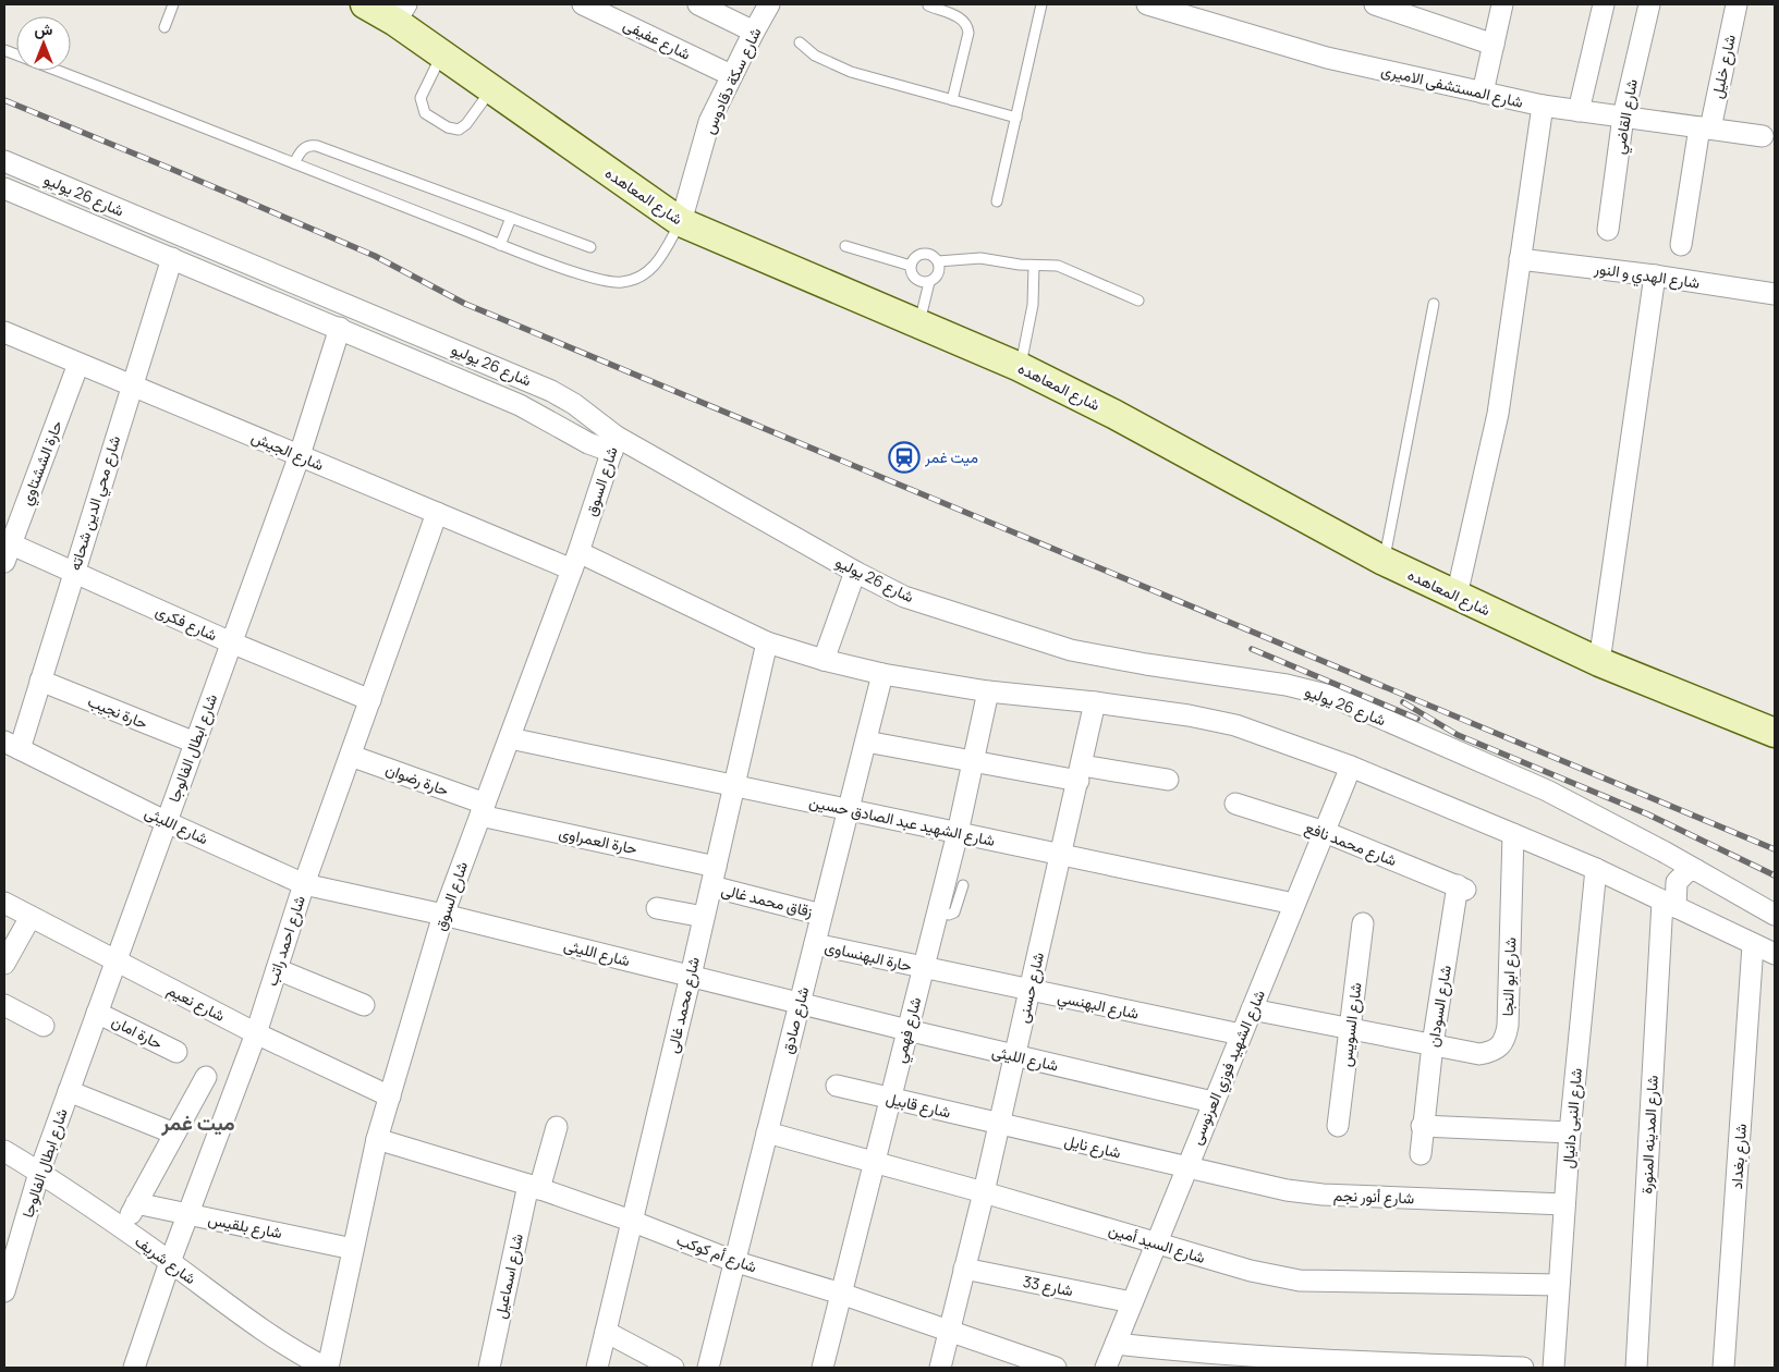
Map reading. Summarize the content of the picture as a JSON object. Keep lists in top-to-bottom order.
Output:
{
  "streets": {
    "main road": ["شارع المعاهده"],
    "street": [
      "شارع عفيفى",
      "شارع خليل",
      "شارع سكة دقادوس",
      "شارع المستشفى الاميرى",
      "شارع القاضي",
      "شارع 26 يوليو",
      "شارع الهدي و النور",
      "شارع الجيش",
      "حارة الششتاوي",
      "شارع السوق",
      "شارع محي الدين شحاته",
      "شارع فكرى",
      "حارة نجيب",
      "شارع ابطال الفالوجا",
      "حارة رضوان",
      "شارع الشهيد عبد الصادق حسين",
      "شارع الليثى",
      "حارة العمراوى",
      "شارع محمد نافع",
      "زقاق محمد غالى",
      "شارع احمد راتب",
      "حارة البهنساوى",
      "شارع ابو النجا",
      "شارع حسنى",
      "شارع نعيم",
      "شارع محمد غالى",
      "شارع البهنسي",
      "شارع السودان",
      "شارع صادق",
      "شارع السويس",
      "شارع فهمي",
      "حارة امان",
      "شارع الشهيد فوزي العرنوسى",
      "شارع قابيل",
      "شارع النبى دانيال",
      "شارع المدينه المنورة",
      "شارع نايل",
      "شارع بغداد",
      "شارع أنور نجم",
      "شارع بلقيس",
      "شارع السيد أمين",
      "شارع أم كوكب",
      "شارع شريف",
      "شارع اسماعيل",
      "شارع 33"
    ]
  },
  "crossings": [
    ["شارع عفيفى", "شارع سكة دقادوس"],
    ["شارع خليل", "شارع المستشفى الاميرى"],
    ["شارع سكة دقادوس", "شارع المعاهده"],
    ["شارع المستشفى الاميرى", "شارع القاضي"],
    ["شارع 26 يوليو", "شارع السوق"],
    ["شارع 26 يوليو", "شارع محي الدين شحاته"],
    ["شارع 26 يوليو", "شارع ابطال الفالوجا"],
    ["شارع 26 يوليو", "شارع المدينه المنورة"],
    ["شارع الجيش", "حارة الششتاوي"],
    ["شارع الجيش", "شارع السوق"],
    ["شارع الجيش", "شارع محي الدين شحاته"],
    ["شارع الجيش", "شارع ابطال الفالوجا"],
    ["شارع الجيش", "شارع احمد راتب"],
    ["حارة الششتاوي", "شارع فكرى"],
    ["شارع السوق", "حارة رضوان"],
    ["شارع السوق", "شارع الشهيد عبد الصادق حسين"],
    ["شارع السوق", "شارع الليثى"],
    ["شارع السوق", "حارة العمراوى"],
    ["شارع السوق", "شارع نعيم"],
    ["شارع السوق", "شارع بلقيس"],
    ["شارع السوق", "شارع أم كوكب"],
    ["شارع السوق", "شارع شريف"],
    ["شارع محي الدين شحاته", "شارع فكرى"],
    ["شارع محي الدين شحاته", "حارة نجيب"],
    ["شارع محي الدين شحاته", "شارع الليثى"],
    ["شارع فكرى", "شارع ابطال الفالوجا"],
    ["شارع فكرى", "شارع احمد راتب"],
    ["حارة نجيب", "شارع ابطال الفالوجا"],
    ["شارع ابطال الفالوجا", "شارع الليثى"],
    ["شارع ابطال الفالوجا", "شارع نعيم"],
    ["شارع ابطال الفالوجا", "حارة امان"],
    ["شارع ابطال الفالوجا", "شارع شريف"],
    ["حارة رضوان", "حارة العمراوى"],
    ["حارة رضوان", "شارع احمد راتب"],
    ["شارع الشهيد عبد الصادق حسين", "شارع حسنى"],
    ["شارع الشهيد عبد الصادق حسين", "شارع محمد غالى"],
    ["شارع الشهيد عبد الصادق حسين", "شارع صادق"],
    ["شارع الشهيد عبد الصادق حسين", "شارع فهمي"],
    ["شارع الشهيد عبد الصادق حسين", "شارع الشهيد فوزي العرنوسى"],
    ["شارع الليثى", "شارع احمد راتب"],
    ["شارع الليثى", "شارع حسنى"],
    ["شارع الليثى", "شارع محمد غالى"],
    ["شارع الليثى", "شارع صادق"],
    ["شارع الليثى", "شارع فهمي"],
    ["شارع الليثى", "شارع الشهيد فوزي العرنوسى"],
    ["حارة العمراوى", "شارع محمد غالى"],
    ["شارع محمد نافع", "شارع السودان"],
    ["شارع محمد نافع", "شارع الشهيد فوزي العرنوسى"],
    ["زقاق محمد غالى", "شارع محمد غالى"],
    ["زقاق محمد غالى", "شارع صادق"],
    ["شارع احمد راتب", "شارع نعيم"],
    ["شارع احمد راتب", "شارع بلقيس"],
    ["شارع احمد راتب", "شارع شريف"],
    ["حارة البهنساوى", "شارع البهنسي"],
    ["حارة البهنساوى", "شارع صادق"],
    ["حارة البهنساوى", "شارع فهمي"],
    ["شارع ابو النجا", "شارع السودان"],
    ["شارع ابو النجا", "شارع السويس"],
    ["شارع ابو النجا", "شارع الشهيد فوزي العرنوسى"],
    ["شارع حسنى", "شارع البهنسي"],
    ["شارع حسنى", "شارع قابيل"],
    ["شارع حسنى", "شارع نايل"],
    ["شارع حسنى", "شارع السيد أمين"],
    ["شارع حسنى", "شارع أم كوكب"],
    ["شارع حسنى", "شارع 33"],
    ["شارع محمد غالى", "شارع أم كوكب"],
    ["شارع البهنسي", "شارع فهمي"],
    ["شارع البهنسي", "شارع الشهيد فوزي العرنوسى"],
    ["شارع صادق", "شارع السيد أمين"],
    ["شارع صادق", "شارع أم كوكب"],
    ["شارع فهمي", "شارع قابيل"],
    ["شارع فهمي", "شارع السيد أمين"],
    ["شارع فهمي", "شارع أم كوكب"],
    ["شارع الشهيد فوزي العرنوسى", "شارع نايل"],
    ["شارع الشهيد فوزي العرنوسى", "شارع أنور نجم"],
    ["شارع الشهيد فوزي العرنوسى", "شارع السيد أمين"],
    ["شارع الشهيد فوزي العرنوسى", "شارع 33"],
    ["شارع قابيل", "شارع نايل"],
    ["شارع النبى دانيال", "شارع أنور نجم"],
    ["شارع النبى دانيال", "شارع السيد أمين"],
    ["شارع نايل", "شارع أنور نجم"],
    ["شارع أم كوكب", "شارع اسماعيل"]
  ],
  "districts": ["ميت غمر"],
  "places": {
    "station": ["ميت غمر"]
  },
  "north": "top"
}
